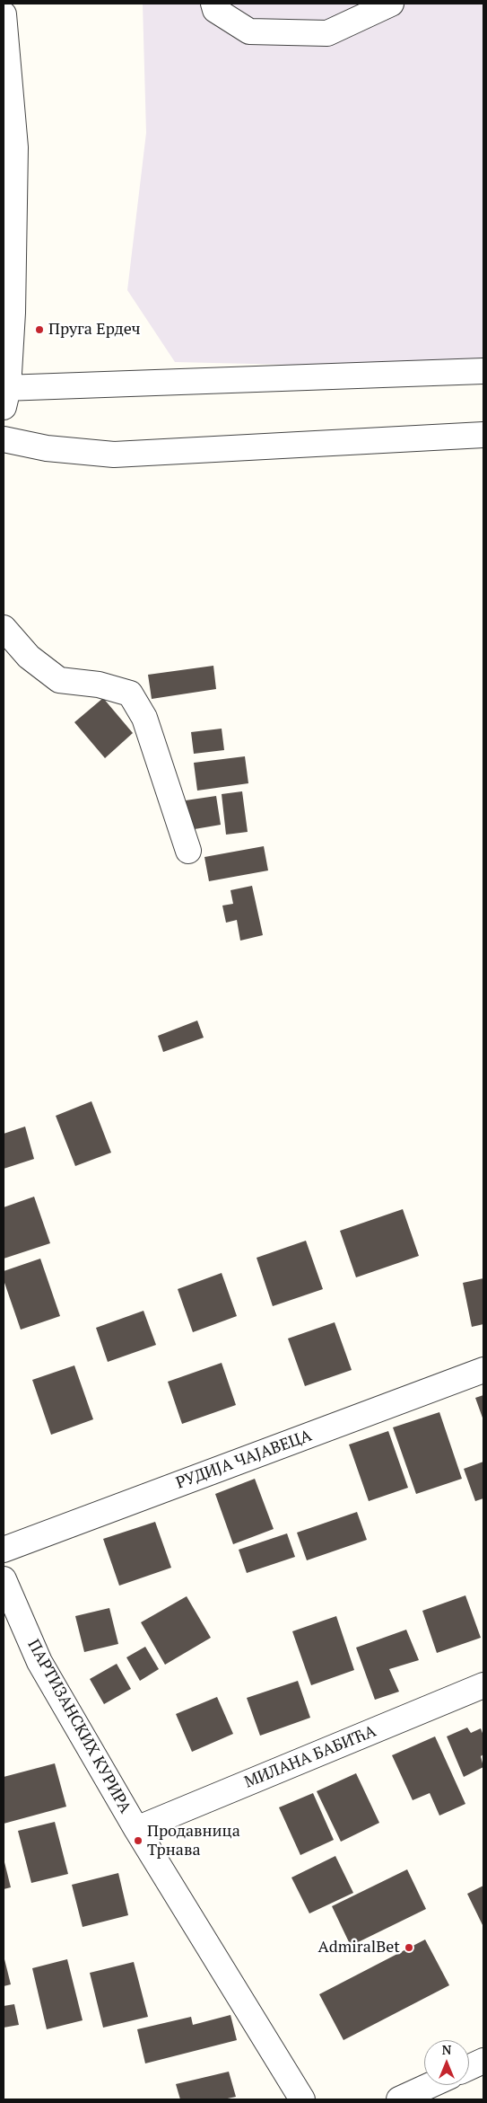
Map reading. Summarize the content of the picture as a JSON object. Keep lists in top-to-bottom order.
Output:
{
  "streets": {
    "street": ["РУДИЈА ЧАЈАВЕЦА", "ПАРТИЗАНСКИХ КУРИРА", "МИЛАНА БАБИЋА"]
  },
  "crossings": [
    ["ПАРТИЗАНСКИХ КУРИРА", "МИЛАНА БАБИЋА"]
  ],
  "places": ["Пруга Ердеч", "Продавница Трнава", "AdmiralBet"],
  "north": "top"
}
